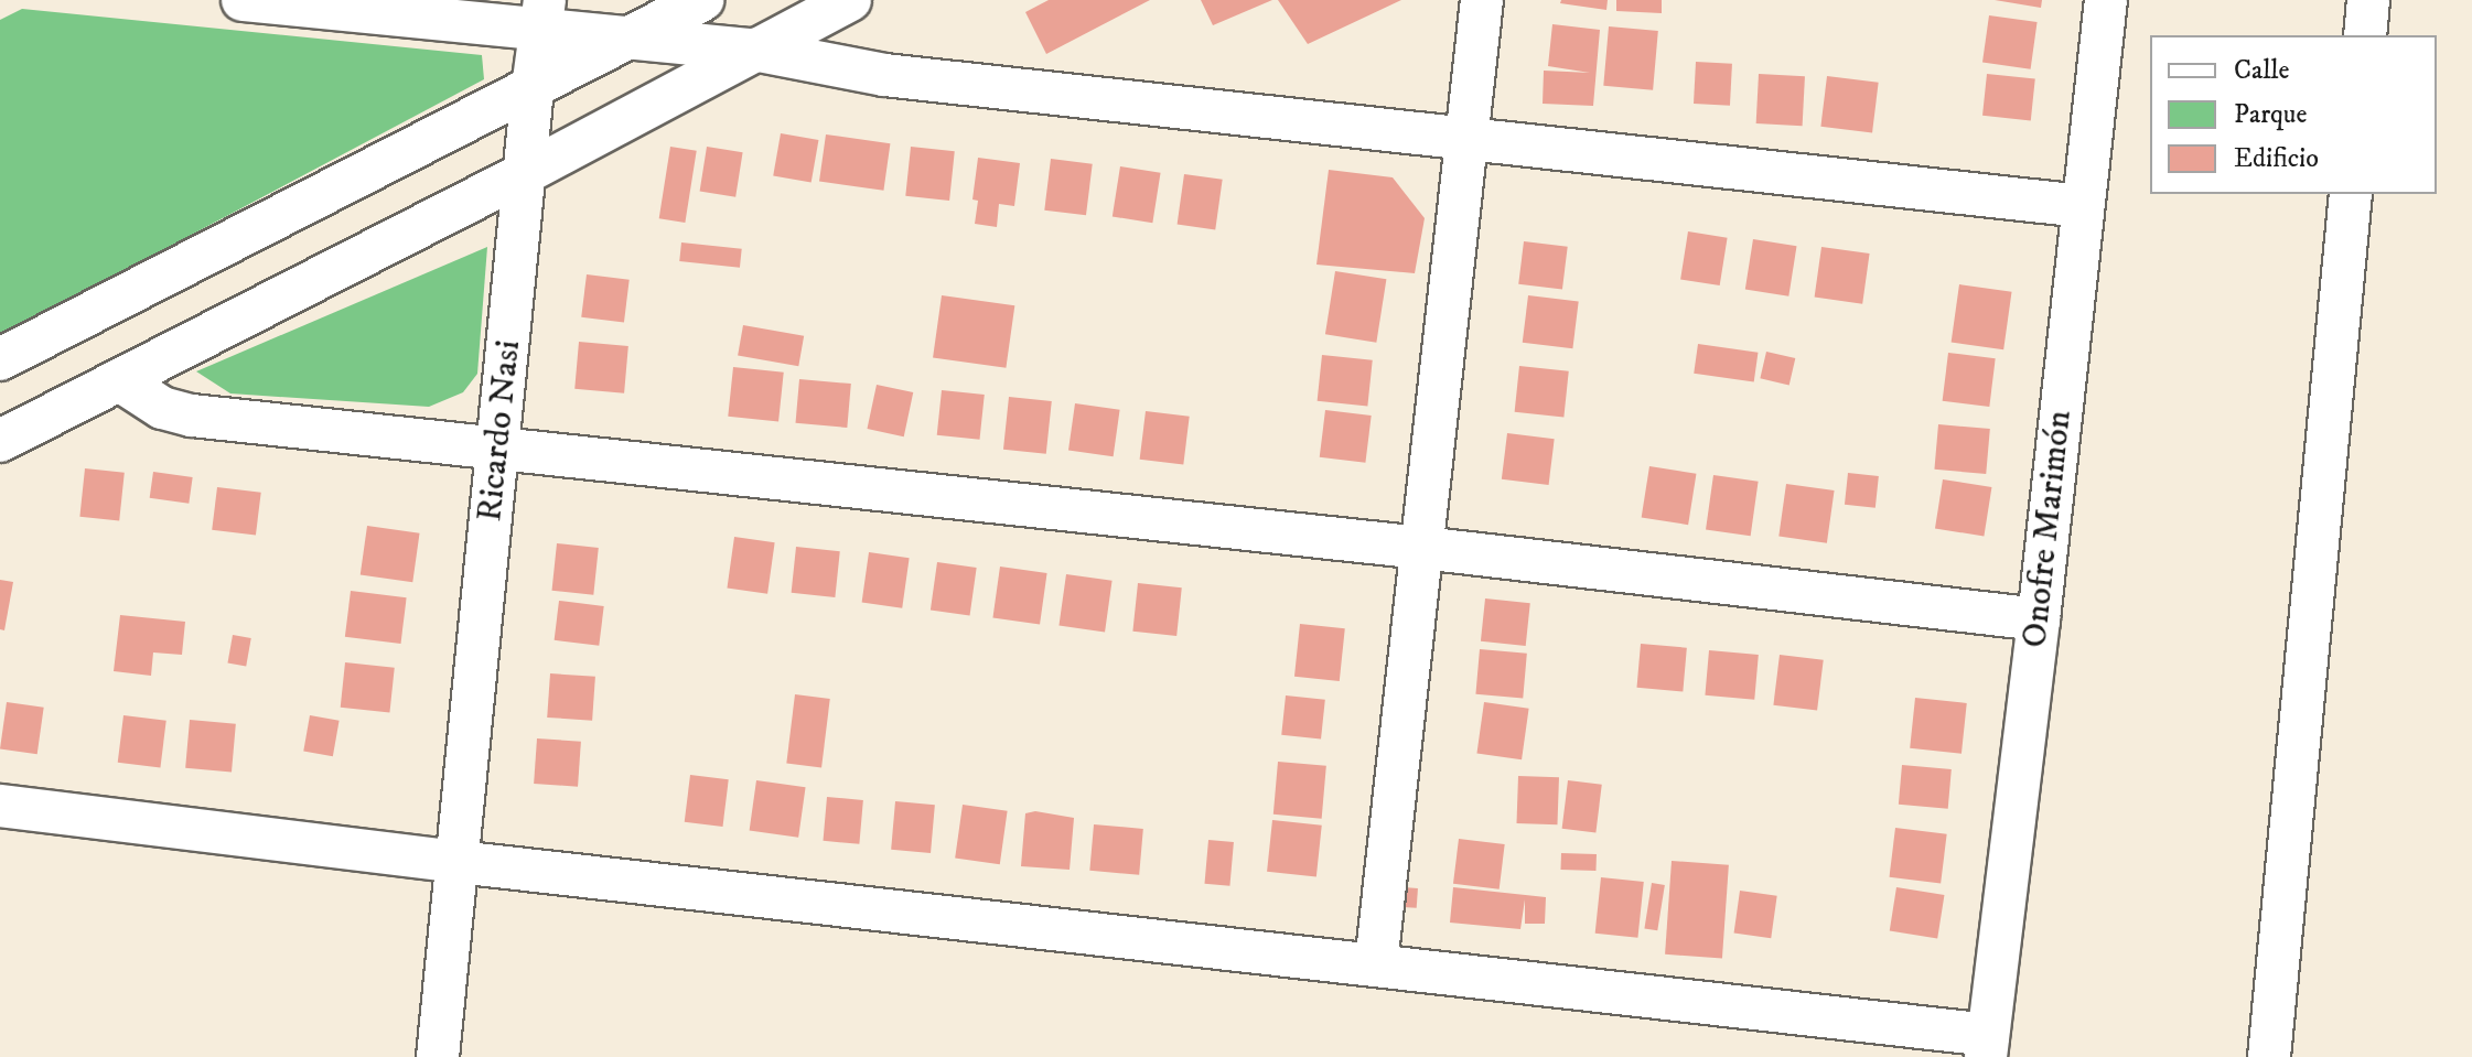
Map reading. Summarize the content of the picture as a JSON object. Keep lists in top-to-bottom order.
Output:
{
  "streets": {
    "street": ["Ricardo Nasi", "Onofre Marimón"]
  },
  "legend": ["Calle", "Parque", "Edificio"]
}
